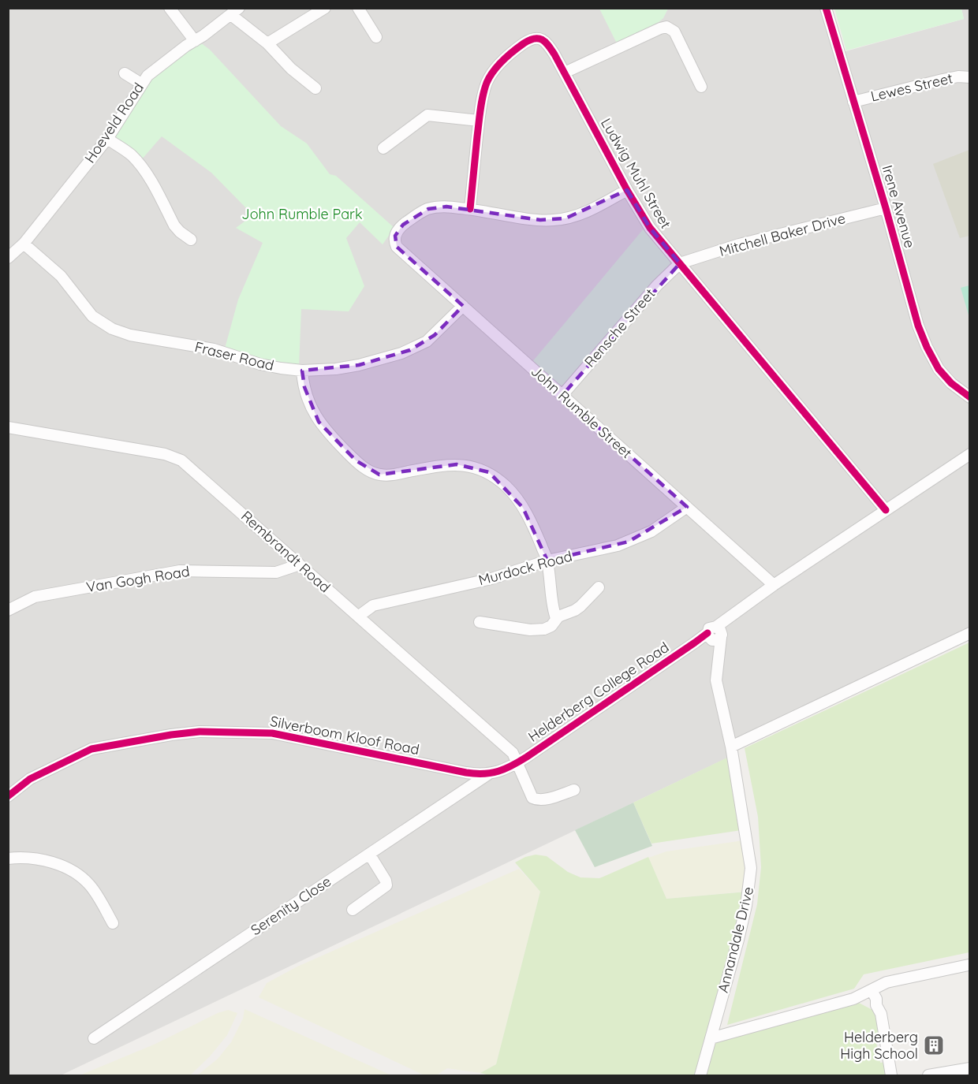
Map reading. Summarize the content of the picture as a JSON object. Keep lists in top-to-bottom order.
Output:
{
  "streets": {
    "street": [
      "Lewes Street",
      "Hoeveld Road",
      "Ludwig Muhl Street",
      "Irene Avenue",
      "Mitchell Baker Drive",
      "Rensche Street",
      "Fraser Road",
      "John Rumble Street",
      "Rembrandt Road",
      "Murdock Road",
      "Van Gogh Road",
      "Helderberg College Road",
      "Silverboom Kloof Road",
      "Serenity Close",
      "Annandale Drive"
    ]
  },
  "crossings": [
    ["Lewes Street", "Irene Avenue"],
    ["Hoeveld Road", "Fraser Road"],
    ["Ludwig Muhl Street", "Mitchell Baker Drive"],
    ["Ludwig Muhl Street", "Rensche Street"],
    ["Ludwig Muhl Street", "John Rumble Street"],
    ["Ludwig Muhl Street", "Helderberg College Road"],
    ["Irene Avenue", "Mitchell Baker Drive"],
    ["Mitchell Baker Drive", "Rensche Street"],
    ["Rensche Street", "John Rumble Street"],
    ["Fraser Road", "John Rumble Street"],
    ["John Rumble Street", "Murdock Road"],
    ["John Rumble Street", "Helderberg College Road"],
    ["Rembrandt Road", "Murdock Road"],
    ["Rembrandt Road", "Van Gogh Road"],
    ["Rembrandt Road", "Helderberg College Road"],
    ["Rembrandt Road", "Silverboom Kloof Road"],
    ["Helderberg College Road", "Silverboom Kloof Road"],
    ["Helderberg College Road", "Annandale Drive"],
    ["Silverboom Kloof Road", "Serenity Close"]
  ],
  "parks": ["John Rumble Park"],
  "places": {
    "building": ["Helderberg High School"]
  }
}
